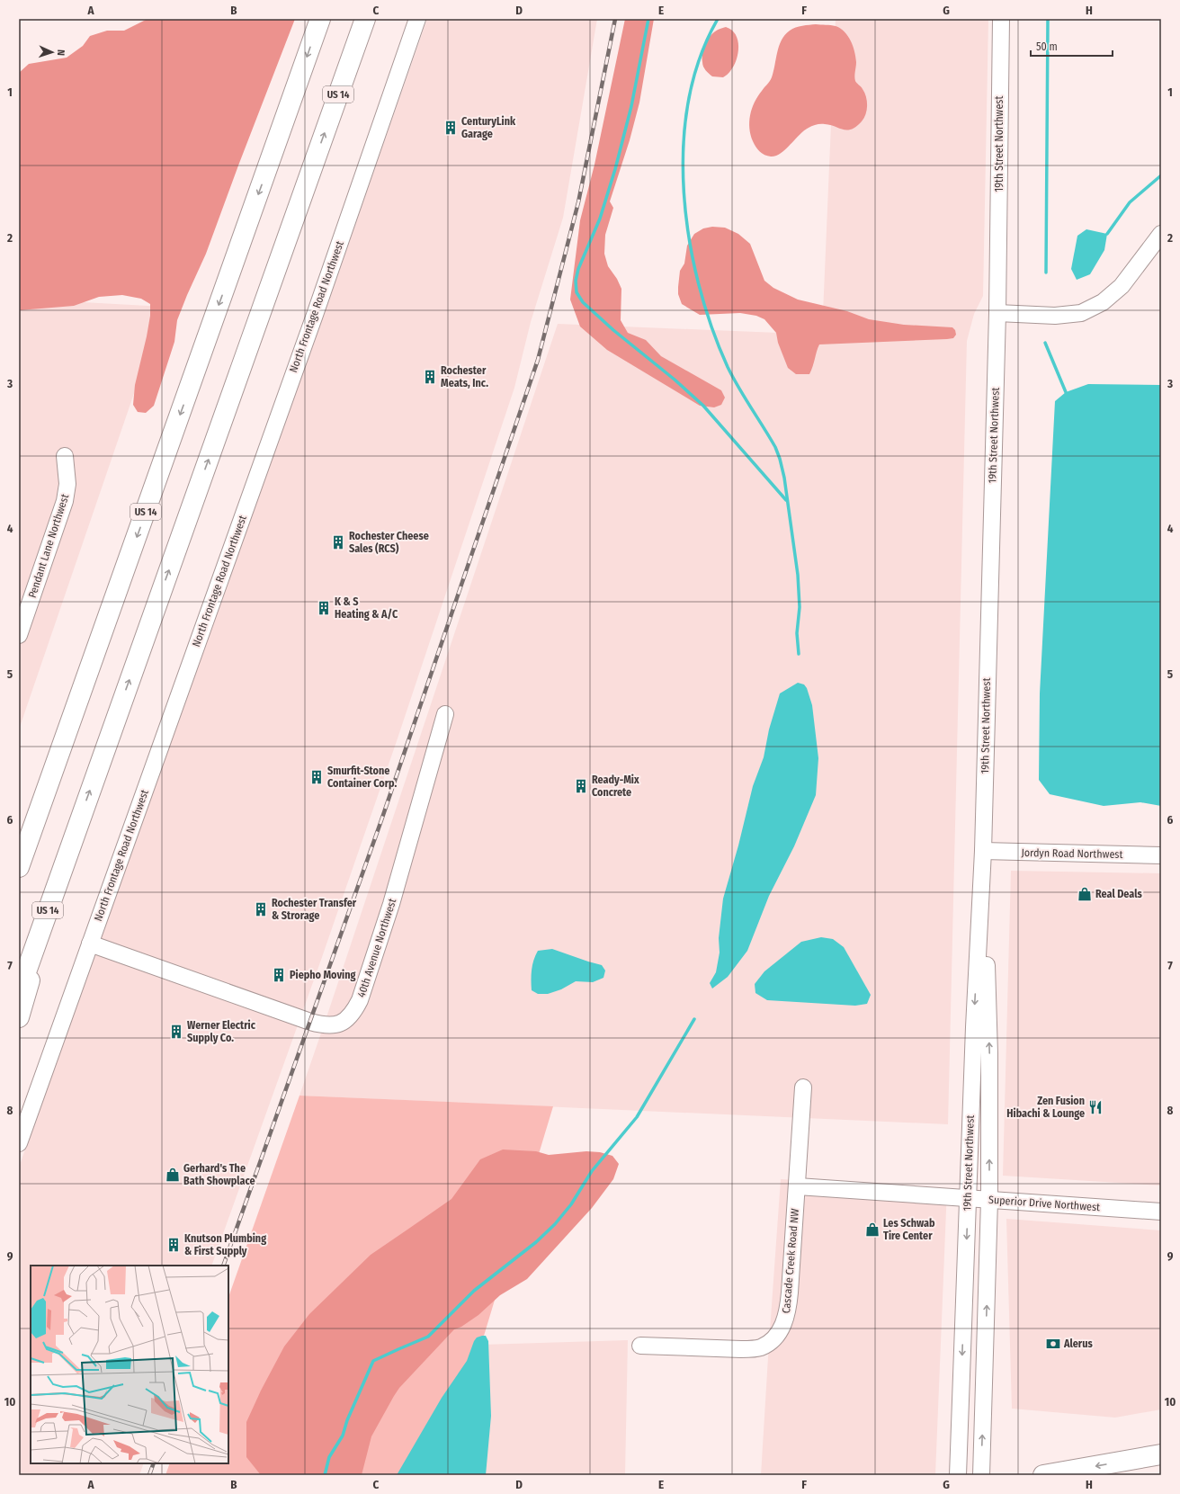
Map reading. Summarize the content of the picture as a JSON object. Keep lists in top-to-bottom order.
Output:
{
  "streets": {
    "main road": ["US 14"],
    "street": [
      "19th Street Northwest",
      "North Frontage Road Northwest",
      "Pendant Lane Northwest",
      "Jordyn Road Northwest",
      "40th Avenue Northwest",
      "Superior Drive Northwest",
      "Cascade Creek Road NW"
    ]
  },
  "crossings": [
    ["19th Street Northwest", "Jordyn Road Northwest"],
    ["19th Street Northwest", "Superior Drive Northwest"],
    ["North Frontage Road Northwest", "40th Avenue Northwest"],
    ["Superior Drive Northwest", "Cascade Creek Road NW"]
  ],
  "places": {
    "building": [
      "CenturyLink Garage",
      "Rochester Meats, Inc.",
      "Rochester Cheese Sales (RCS)",
      "K & S Heating & A/C",
      "Smurfit-Stone Container Corp.",
      "Ready-Mix Concrete",
      "Rochester Transfer & Strorage",
      "Piepho Moving",
      "Werner Electric Supply Co.",
      "Knutson Plumbing & First Supply"
    ],
    "shop": ["Real Deals", "Gerhard's The Bath Showplace", "Les Schwab Tire Center"],
    "restaurant": ["Zen Fusion Hibachi & Lounge"],
    "bank": ["Alerus"]
  },
  "scale_bar": "50 m",
  "north": "right",
  "grid": {
    "columns": [
      "A",
      "B",
      "C",
      "D",
      "E",
      "F",
      "G",
      "H"
    ],
    "rows": [
      "1",
      "2",
      "3",
      "4",
      "5",
      "6",
      "7",
      "8",
      "9",
      "10"
    ]
  }
}
